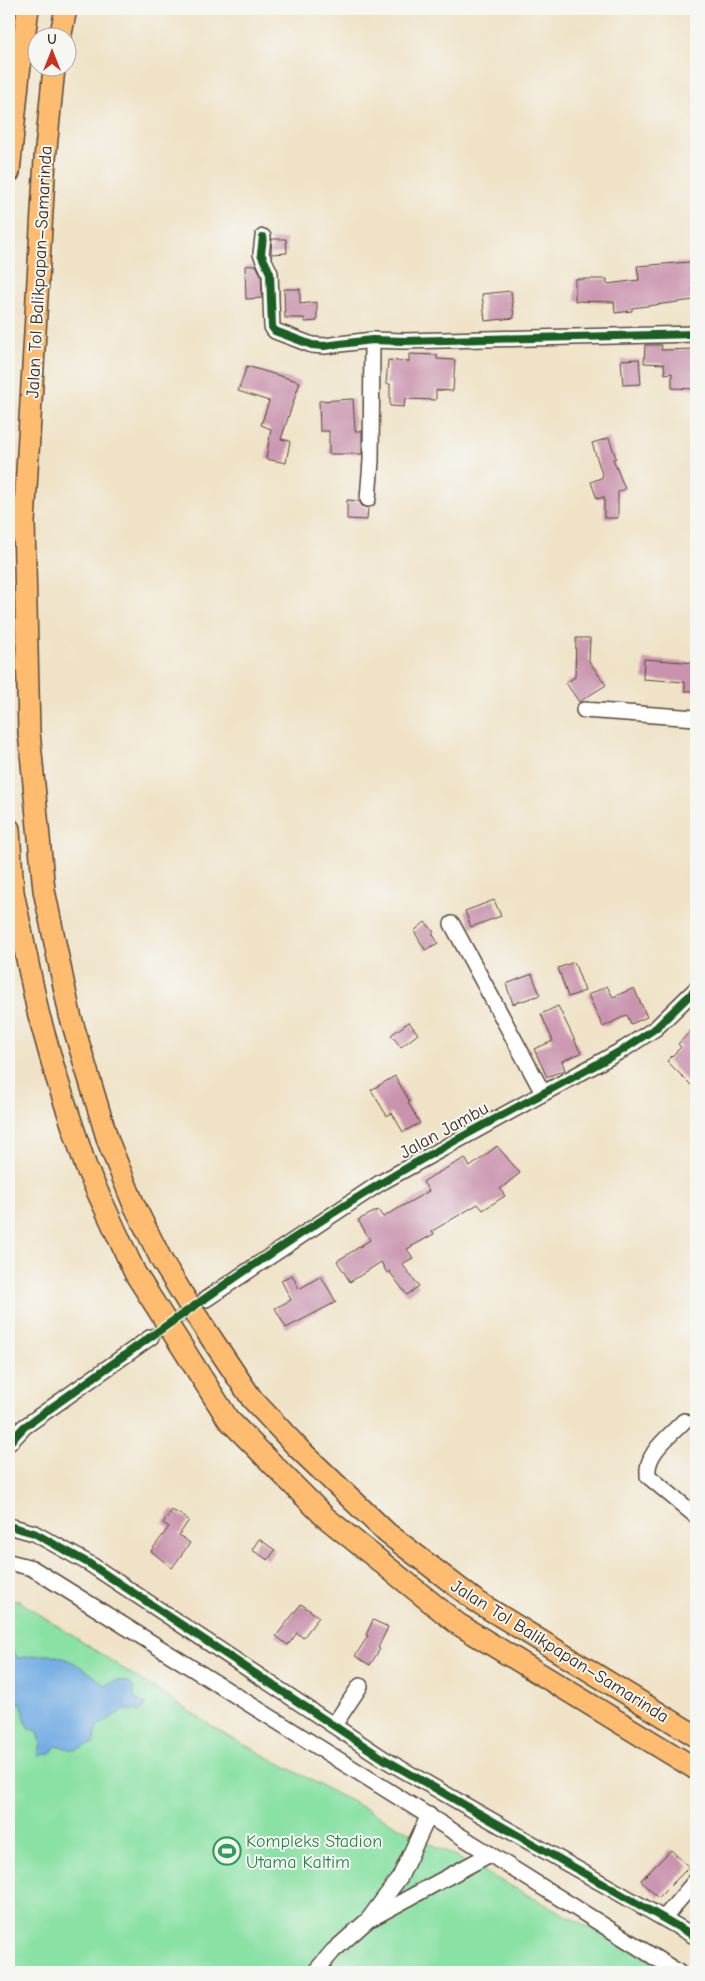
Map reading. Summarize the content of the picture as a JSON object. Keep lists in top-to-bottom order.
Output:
{
  "streets": {
    "highway": ["Jalan Tol Balikpapan–Samarinda"],
    "street": ["Jalan Jambu"]
  },
  "places": {
    "sports": ["Kompleks Stadion Utama Kaltim"]
  },
  "north": "top"
}
